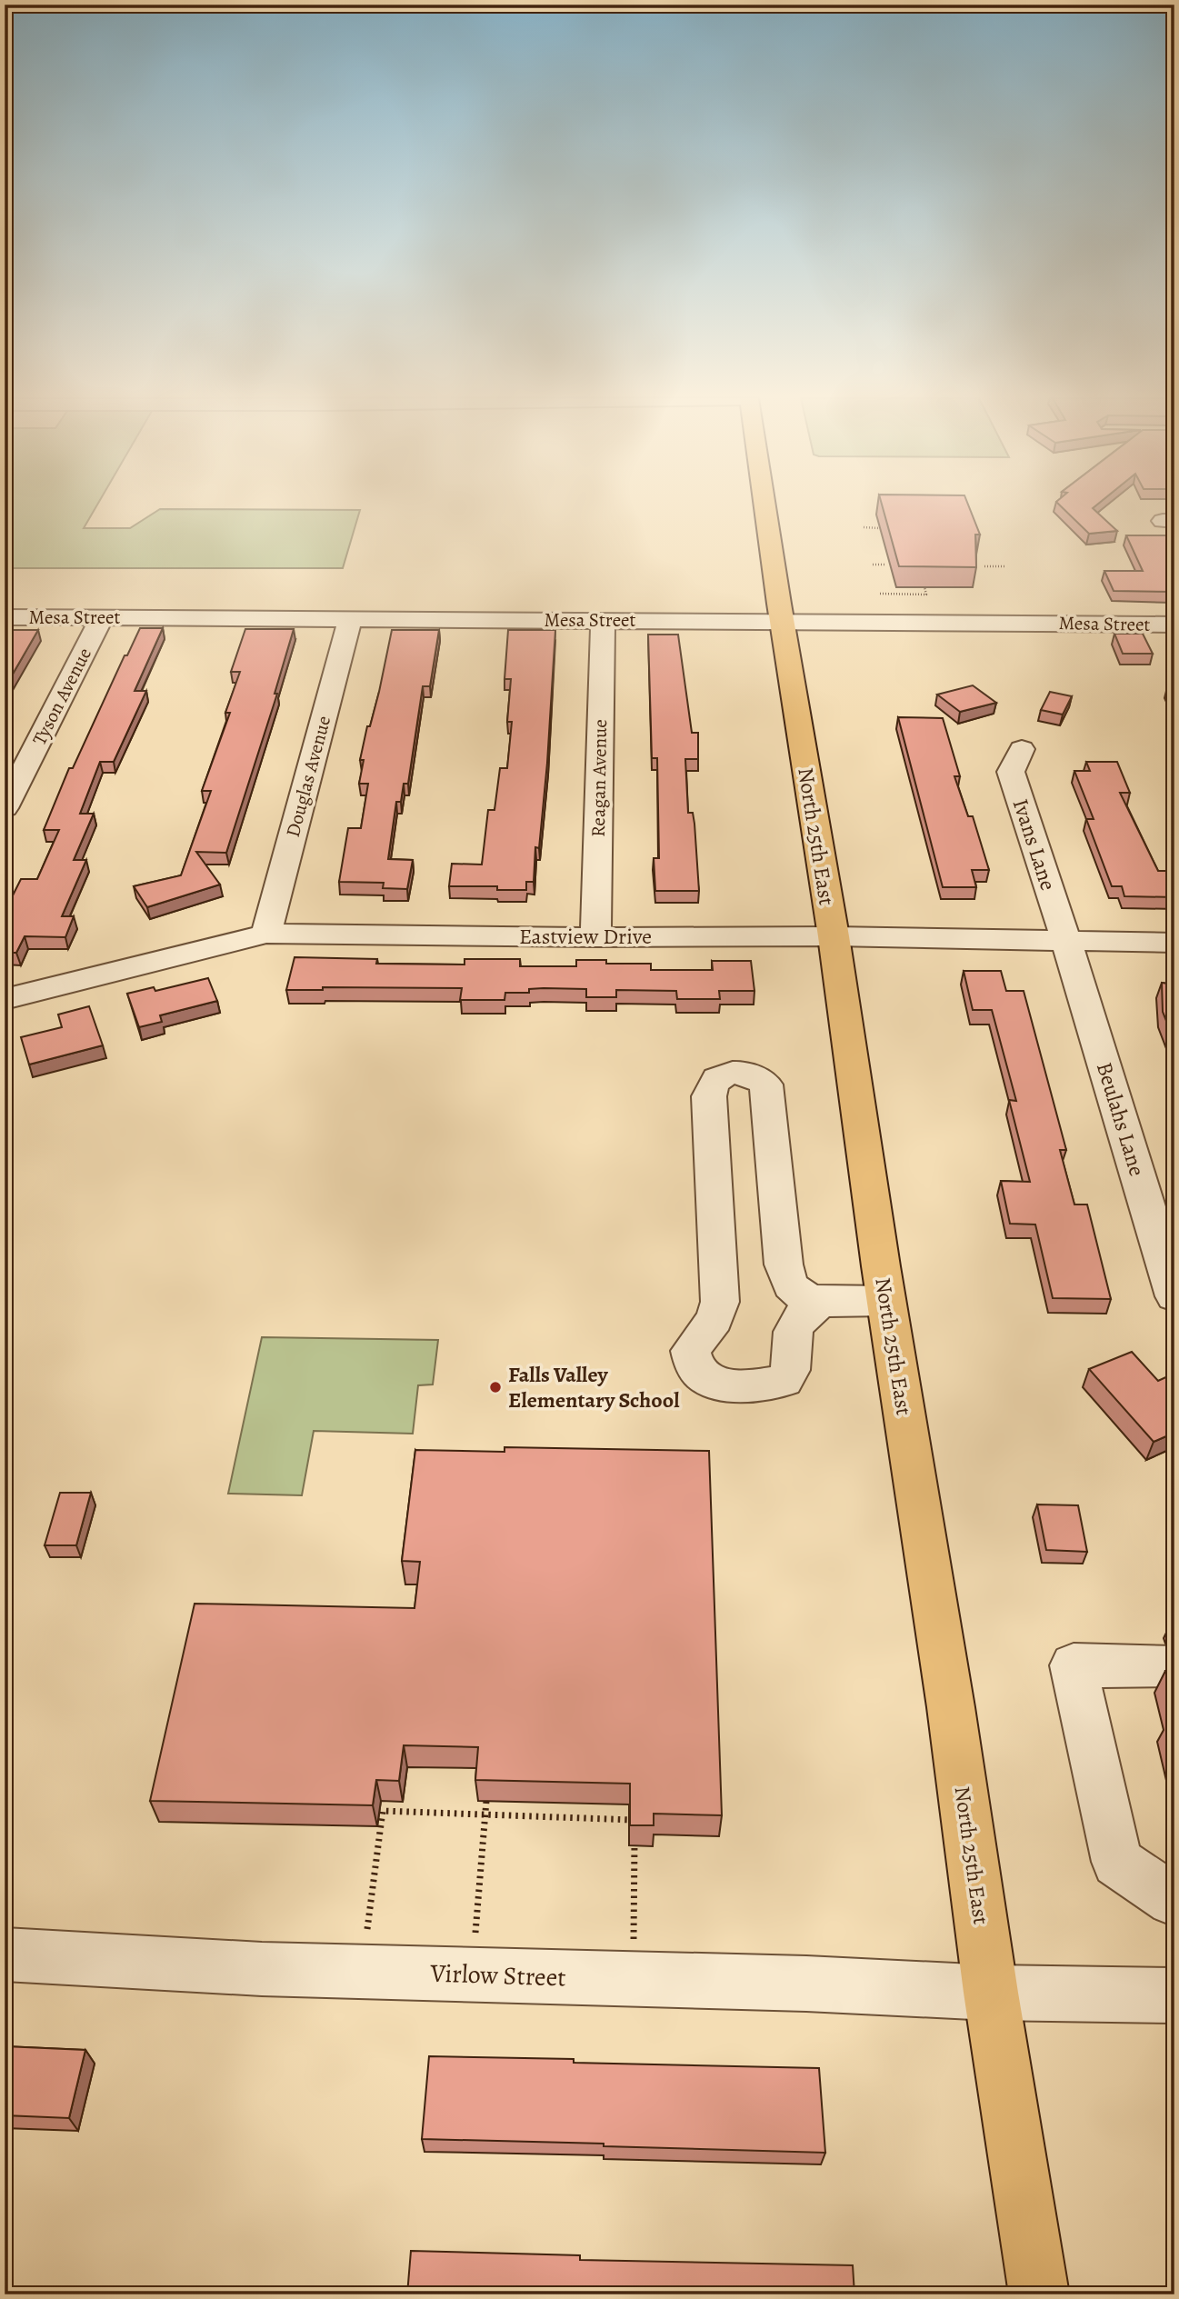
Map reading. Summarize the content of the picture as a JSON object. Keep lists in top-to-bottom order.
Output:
{
  "streets": {
    "main road": ["North 25th East"],
    "street": [
      "Mesa Street",
      "Tyson Avenue",
      "Douglas Avenue",
      "Reagan Avenue",
      "Ivans Lane",
      "Eastview Drive",
      "Beulahs Lane",
      "Virlow Street"
    ]
  },
  "crossings": [
    ["Mesa Street", "Tyson Avenue"],
    ["Mesa Street", "Douglas Avenue"],
    ["Mesa Street", "Reagan Avenue"],
    ["Mesa Street", "North 25th East"],
    ["Douglas Avenue", "Eastview Drive"],
    ["Reagan Avenue", "Eastview Drive"],
    ["North 25th East", "Eastview Drive"],
    ["North 25th East", "Virlow Street"],
    ["Ivans Lane", "Eastview Drive"],
    ["Ivans Lane", "Beulahs Lane"],
    ["Eastview Drive", "Beulahs Lane"]
  ],
  "places": ["Falls Valley Elementary School"]
}
